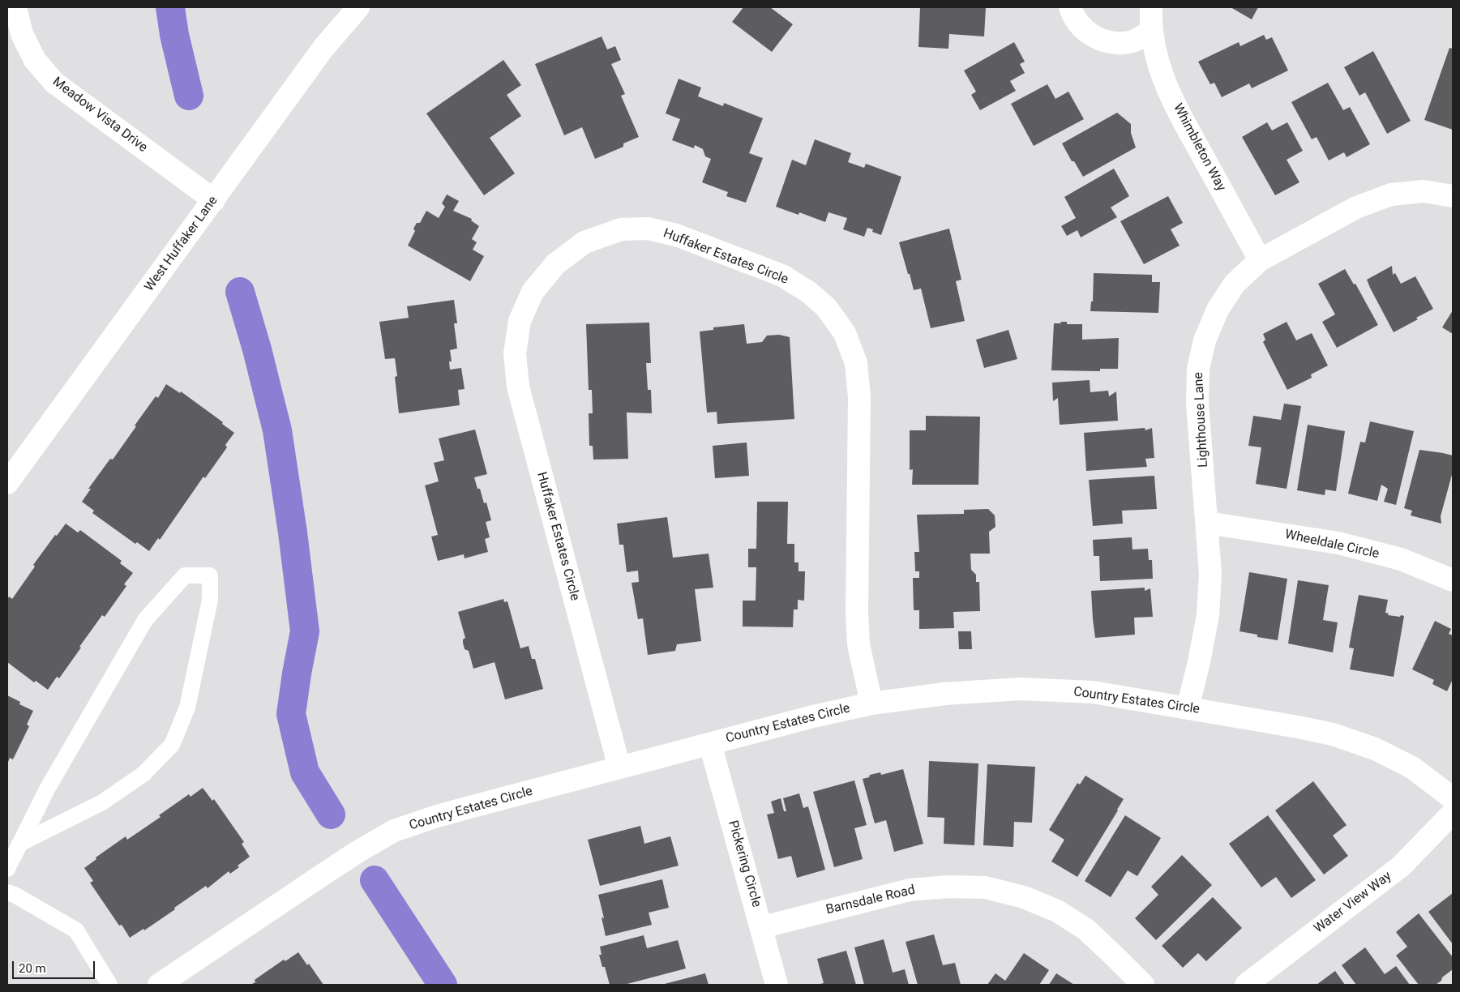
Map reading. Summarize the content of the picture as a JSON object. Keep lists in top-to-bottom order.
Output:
{
  "streets": {
    "street": [
      "Meadow Vista Drive",
      "Whimbleton Way",
      "West Huffaker Lane",
      "Huffaker Estates Circle",
      "Lighthouse Lane",
      "Wheeldale Circle",
      "Country Estates Circle",
      "Pickering Circle",
      "Barnsdale Road",
      "Water View Way"
    ]
  },
  "crossings": [
    ["Meadow Vista Drive", "West Huffaker Lane"],
    ["Whimbleton Way", "Lighthouse Lane"],
    ["Huffaker Estates Circle", "Country Estates Circle"],
    ["Lighthouse Lane", "Wheeldale Circle"],
    ["Lighthouse Lane", "Country Estates Circle"],
    ["Country Estates Circle", "Pickering Circle"],
    ["Pickering Circle", "Barnsdale Road"]
  ],
  "scale_bar": "20 m"
}
